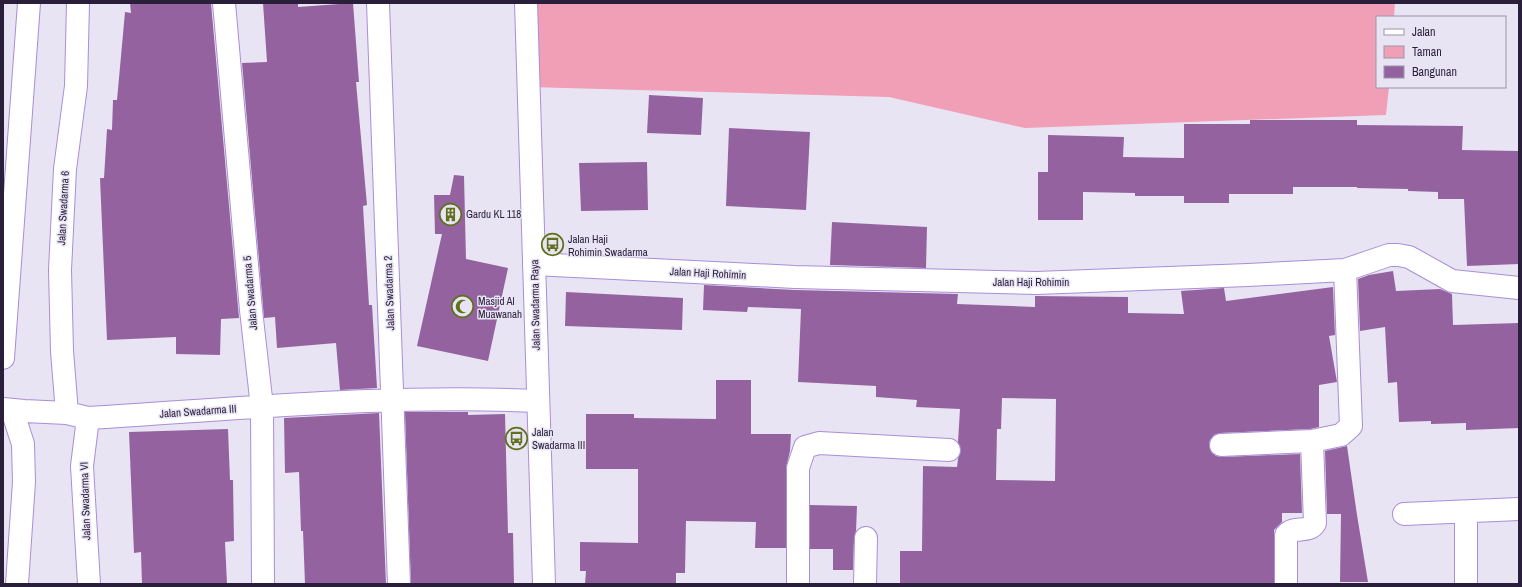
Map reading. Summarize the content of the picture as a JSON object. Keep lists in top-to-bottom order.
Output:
{
  "streets": {
    "street": [
      "Jalan Swadarma 6",
      "Jalan Haji Rohimin",
      "Jalan Swadarma 5",
      "Jalan Swadarma 2",
      "Jalan Swadarma Raya",
      "Jalan Swadarma III",
      "Jalan Swadarma VI"
    ]
  },
  "crossings": [
    ["Jalan Swadarma 6", "Jalan Swadarma III"],
    ["Jalan Haji Rohimin", "Jalan Swadarma Raya"],
    ["Jalan Swadarma 5", "Jalan Swadarma III"],
    ["Jalan Swadarma 2", "Jalan Swadarma III"],
    ["Jalan Swadarma Raya", "Jalan Swadarma III"],
    ["Jalan Swadarma III", "Jalan Swadarma VI"]
  ],
  "places": {
    "building": ["Gardu KL 118"],
    "bus stop": ["Jalan Haji Rohimin Swadarma", "Jalan Swadarma III"],
    "mosque": ["Masjid Al Muawanah"]
  },
  "legend": ["Jalan", "Taman", "Bangunan"]
}
